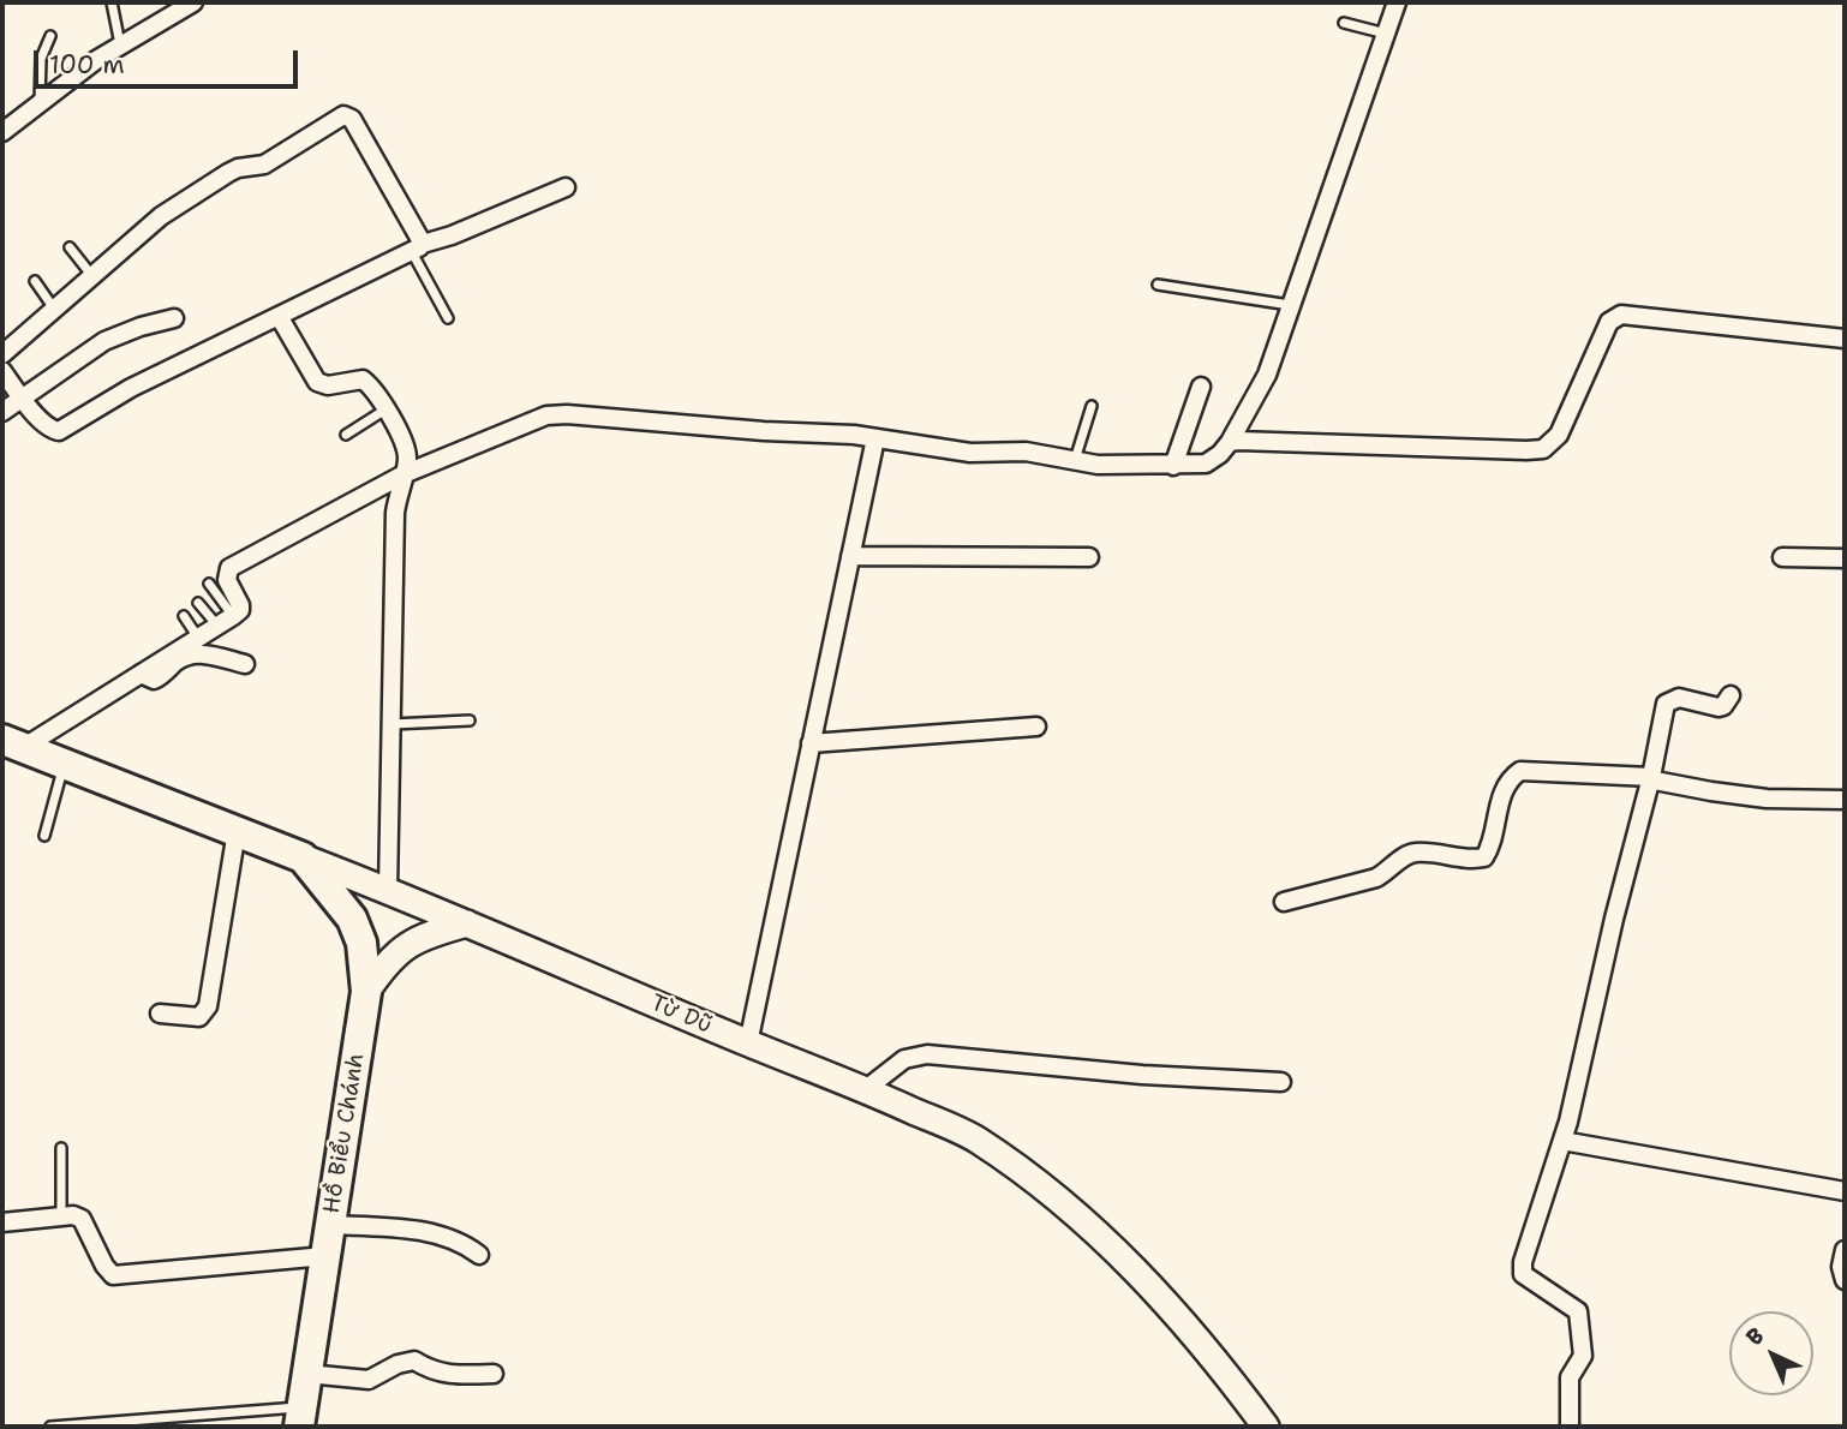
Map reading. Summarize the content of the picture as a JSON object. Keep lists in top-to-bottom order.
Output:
{
  "streets": {
    "highway": ["Từ Dũ", "Hồ Biểu Chánh"]
  },
  "crossings": [
    ["Từ Dũ", "Hồ Biểu Chánh"]
  ],
  "scale_bar": "100 m",
  "north": "top left"
}
